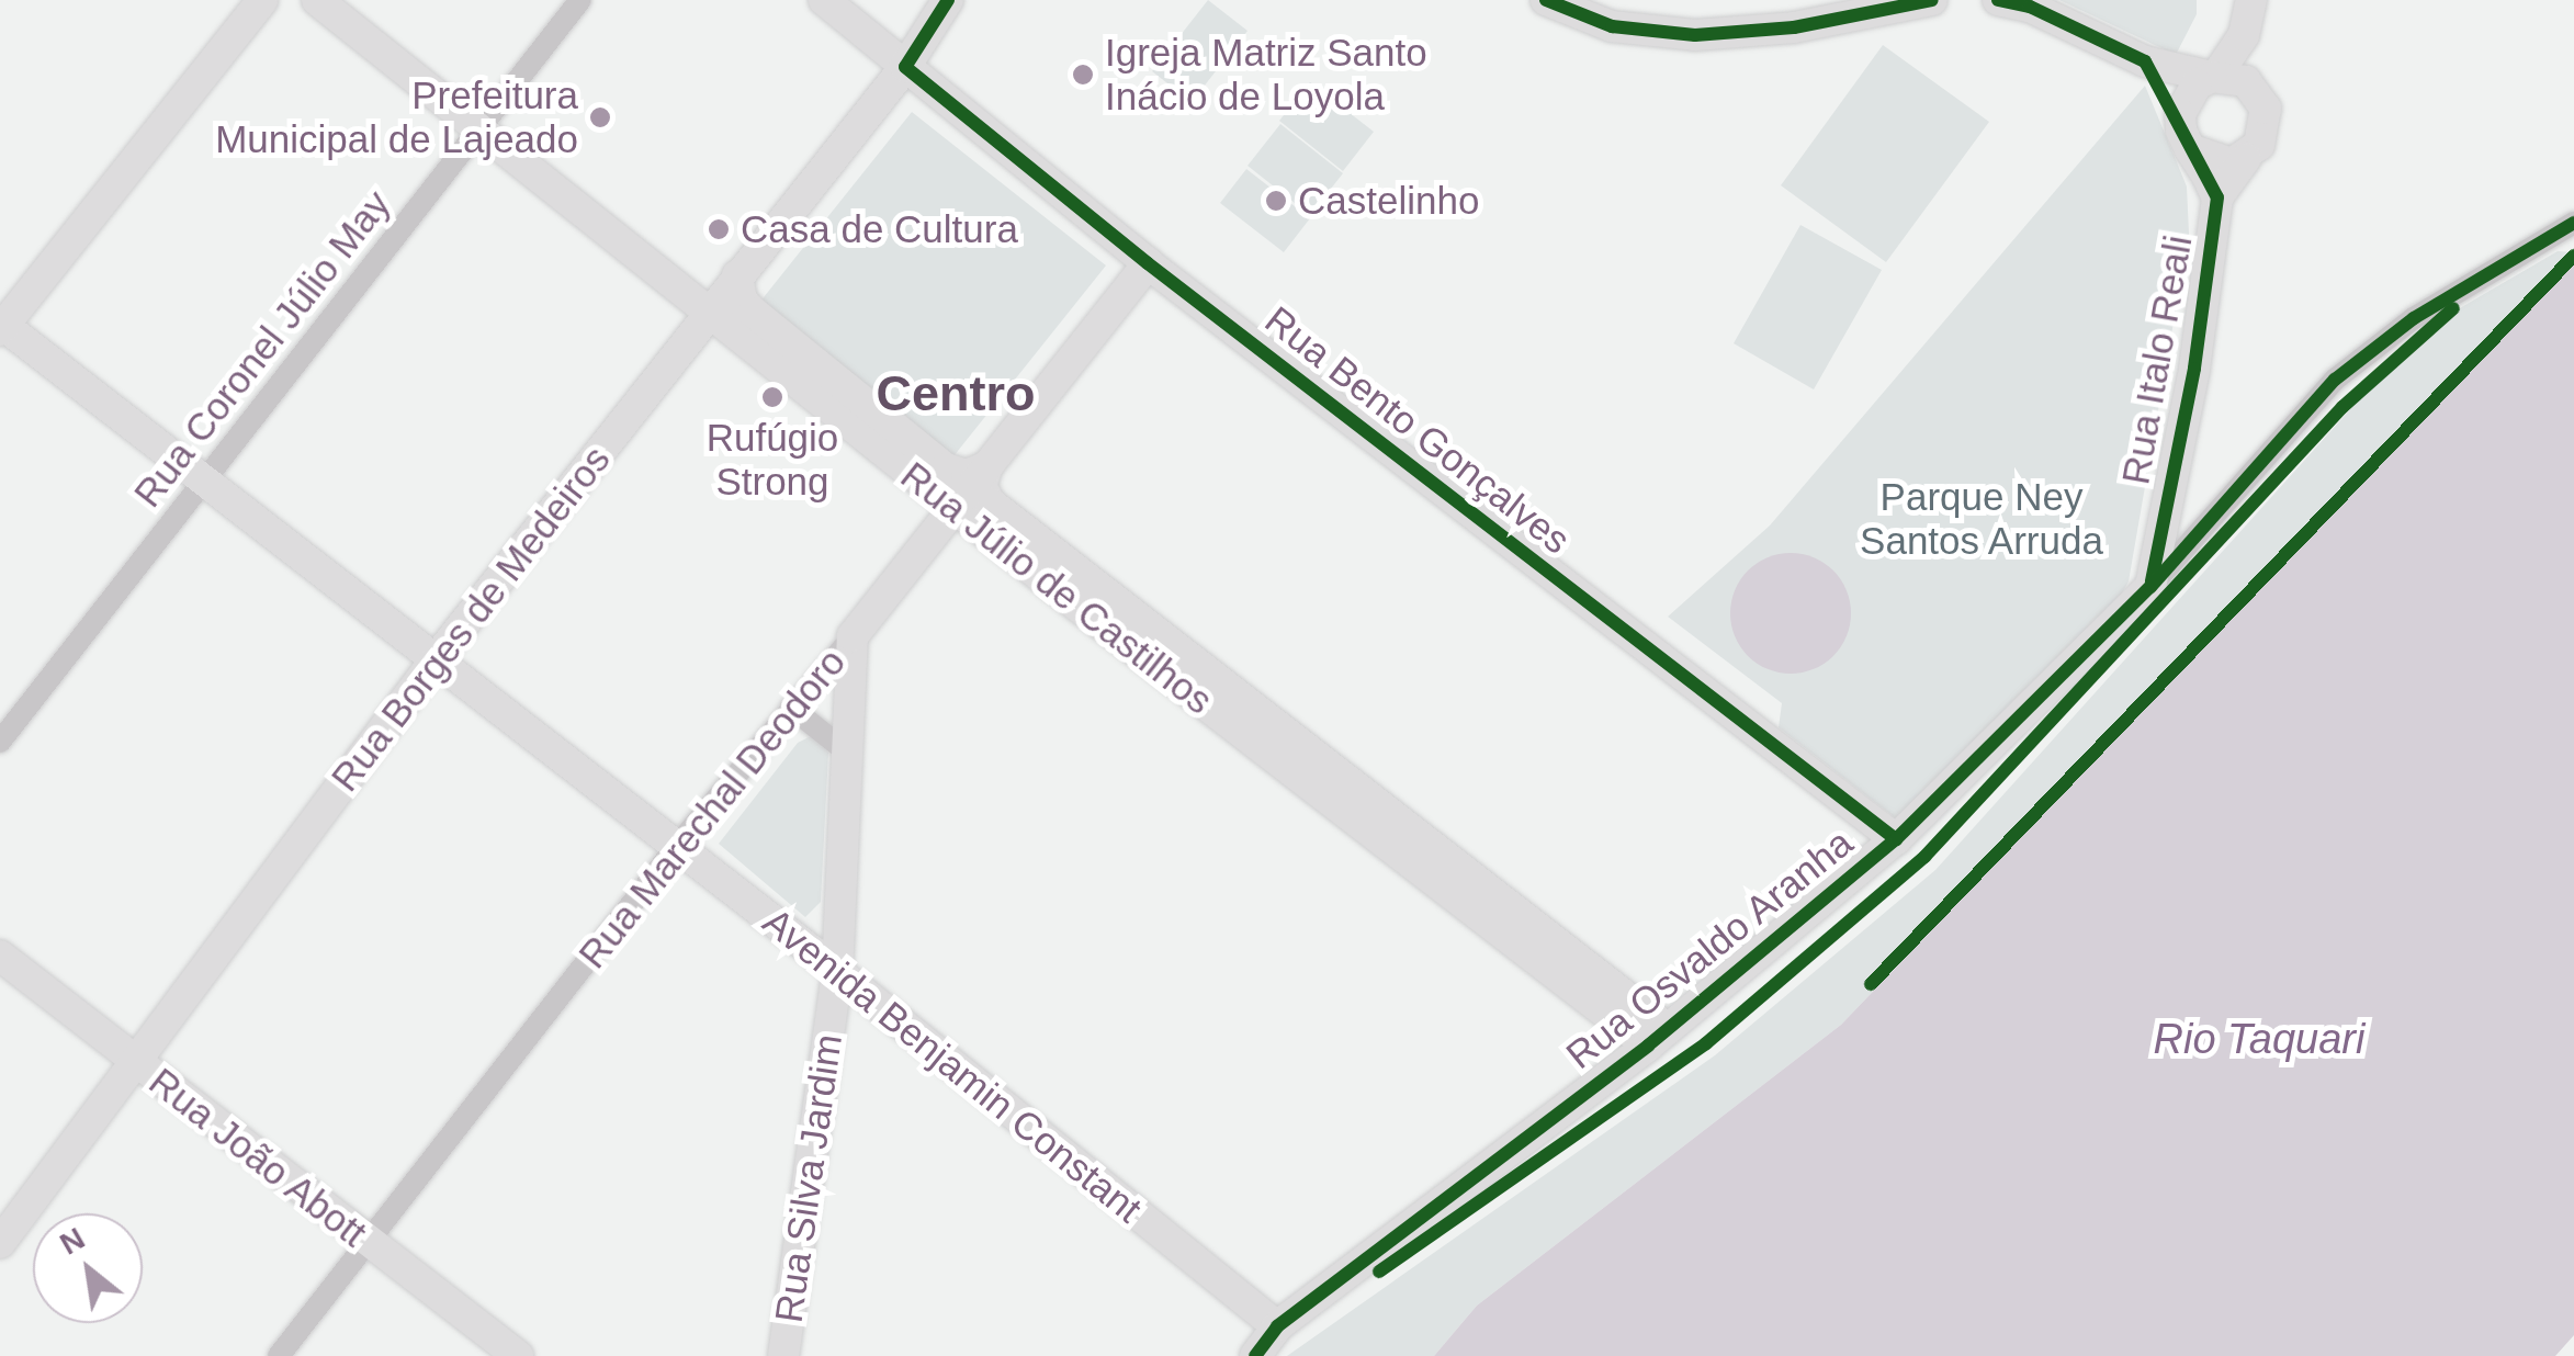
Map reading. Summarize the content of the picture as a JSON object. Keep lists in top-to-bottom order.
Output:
{
  "streets": {
    "street": [
      "Rua Coronel Júlio May",
      "Rua Italo Reali",
      "Rua Bento Gonçalves",
      "Rua Júlio de Castilhos",
      "Rua Borges de Medeiros",
      "Rua Marechal Deodoro",
      "Rua Osvaldo Aranha",
      "Avenida Benjamin Constant",
      "Rua João Abott",
      "Rua Silva Jardim"
    ]
  },
  "crossings": [
    ["Rua Coronel Júlio May", "Rua Júlio de Castilhos"],
    ["Rua Coronel Júlio May", "Avenida Benjamin Constant"],
    ["Rua Italo Reali", "Rua Osvaldo Aranha"],
    ["Rua Bento Gonçalves", "Rua Borges de Medeiros"],
    ["Rua Bento Gonçalves", "Rua Marechal Deodoro"],
    ["Rua Bento Gonçalves", "Rua Osvaldo Aranha"],
    ["Rua Júlio de Castilhos", "Rua Borges de Medeiros"],
    ["Rua Júlio de Castilhos", "Rua Marechal Deodoro"],
    ["Rua Júlio de Castilhos", "Rua Osvaldo Aranha"],
    ["Rua Borges de Medeiros", "Avenida Benjamin Constant"],
    ["Rua Borges de Medeiros", "Rua João Abott"],
    ["Rua Marechal Deodoro", "Avenida Benjamin Constant"],
    ["Rua Marechal Deodoro", "Rua João Abott"],
    ["Rua Marechal Deodoro", "Rua Silva Jardim"],
    ["Rua Osvaldo Aranha", "Avenida Benjamin Constant"],
    ["Avenida Benjamin Constant", "Rua Silva Jardim"]
  ],
  "districts": ["Centro"],
  "water": ["Rio Taquari"],
  "parks": ["Parque Ney Santos Arruda"],
  "places": [
    "Igreja Matriz Santo Inácio de Loyola",
    "Prefeitura Municipal de Lajeado",
    "Castelinho",
    "Casa de Cultura",
    "Rufúgio Strong"
  ],
  "north": "top left"
}
